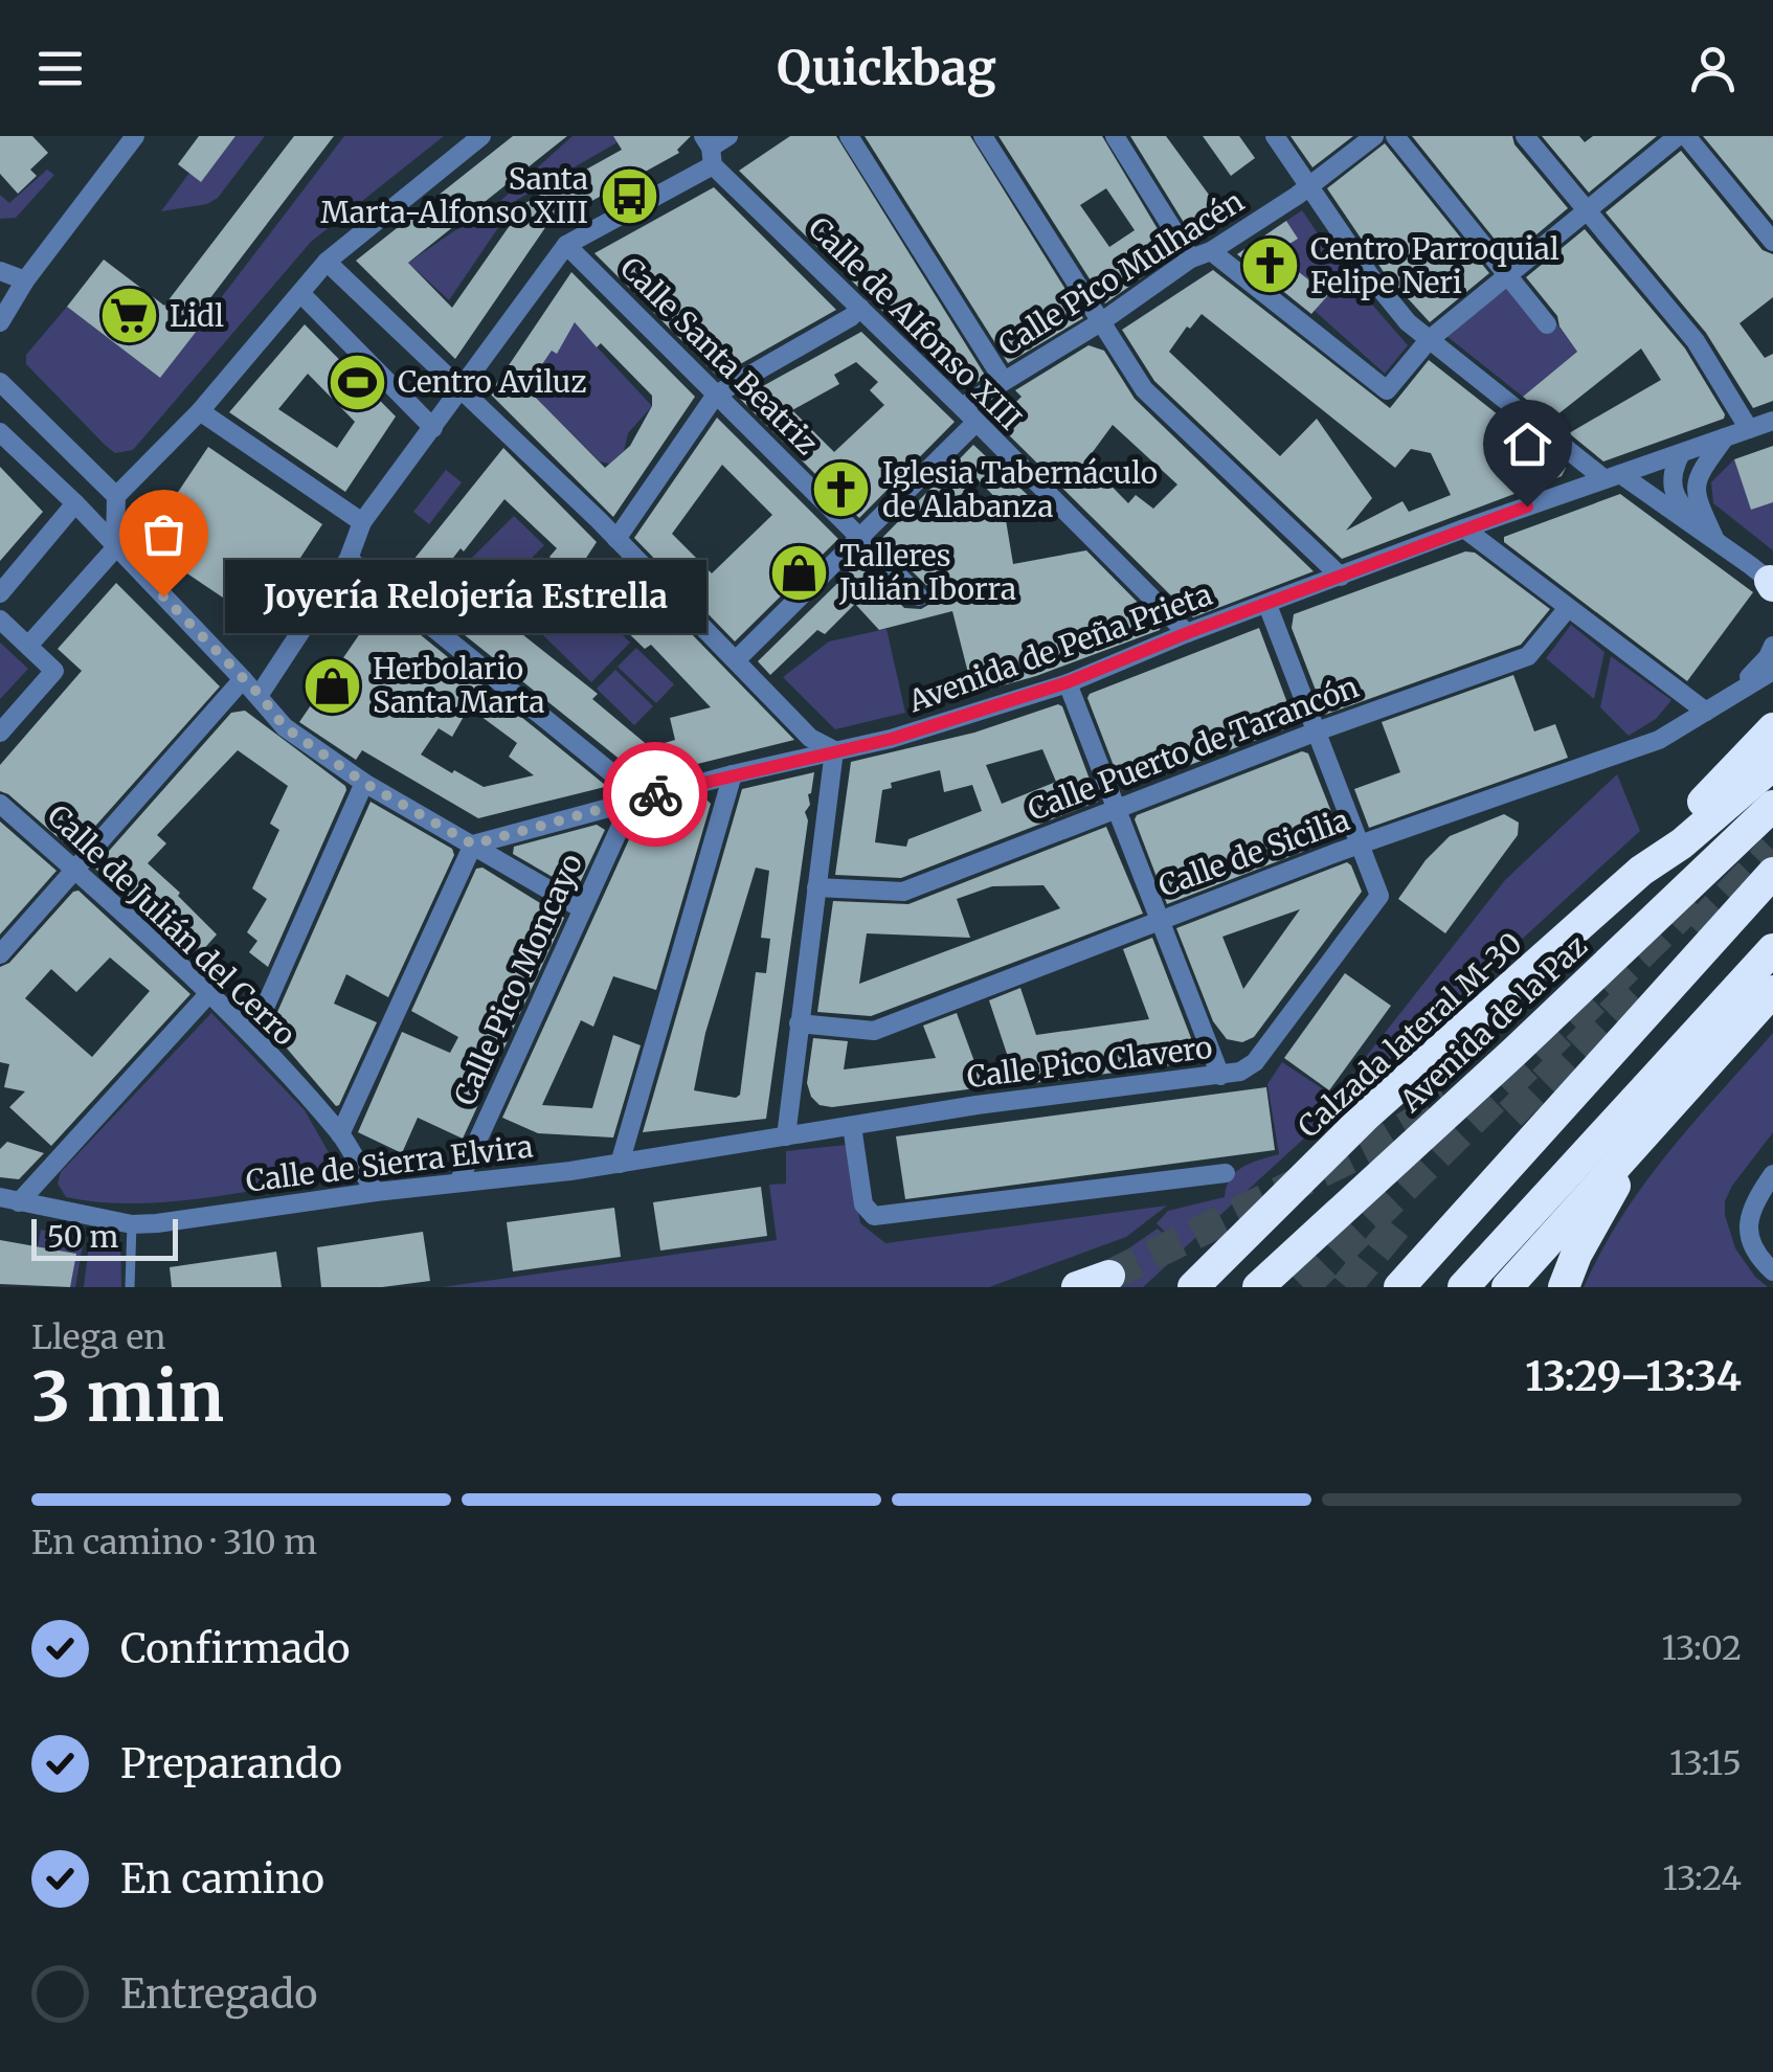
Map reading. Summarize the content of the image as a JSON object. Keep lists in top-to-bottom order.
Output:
{
  "streets": {
    "highway": ["Avenida de la Paz", "Calzada lateral M-30"],
    "street": [
      "Calle Pico Mulhacén",
      "Calle de Alfonso XIII",
      "Calle Santa Beatriz",
      "Avenida de Peña Prieta",
      "Calle Puerto de Tarancón",
      "Calle de Sicilia",
      "Calle de Julián del Cerro",
      "Calle Pico Moncayo",
      "Calle Pico Clavero",
      "Calle de Sierra Elvira"
    ]
  },
  "crossings": [
    ["Calle Pico Mulhacén", "Calle de Alfonso XIII"],
    ["Calle de Alfonso XIII", "Avenida de Peña Prieta"],
    ["Avenida de Peña Prieta", "Calle Pico Moncayo"],
    ["Calle de Sicilia", "Calle Pico Clavero"],
    ["Calle de Julián del Cerro", "Calle de Sierra Elvira"],
    ["Calle Pico Moncayo", "Calle de Sierra Elvira"],
    ["Calle Pico Clavero", "Calle de Sierra Elvira"]
  ],
  "places": {
    "bus stop": ["Santa Marta-Alfonso XIII"],
    "church": ["Centro Parroquial Felipe Neri", "Iglesia Tabernáculo de Alabanza"],
    "supermarket": ["Lidl"],
    "sports": ["Centro Aviluz"],
    "shop": ["Talleres Julián Iborra", "Herbolario Santa Marta"],
    "other": ["Joyería Relojería Estrella"]
  },
  "scale_bar": "50 m",
  "page": {
    "header": "Quickbag",
    "bubble": "Joyería Relojería Estrella",
    "scale": "50 m",
    "heading": ["3 min", "Llega en", "13:29–13:34"],
    "bar": "En camino · 310 m",
    "list": [
      ["Confirmado", "13:02"],
      ["Preparando", "13:15"],
      ["En camino", "13:24"],
      "Entregado"
    ]
  }
}
